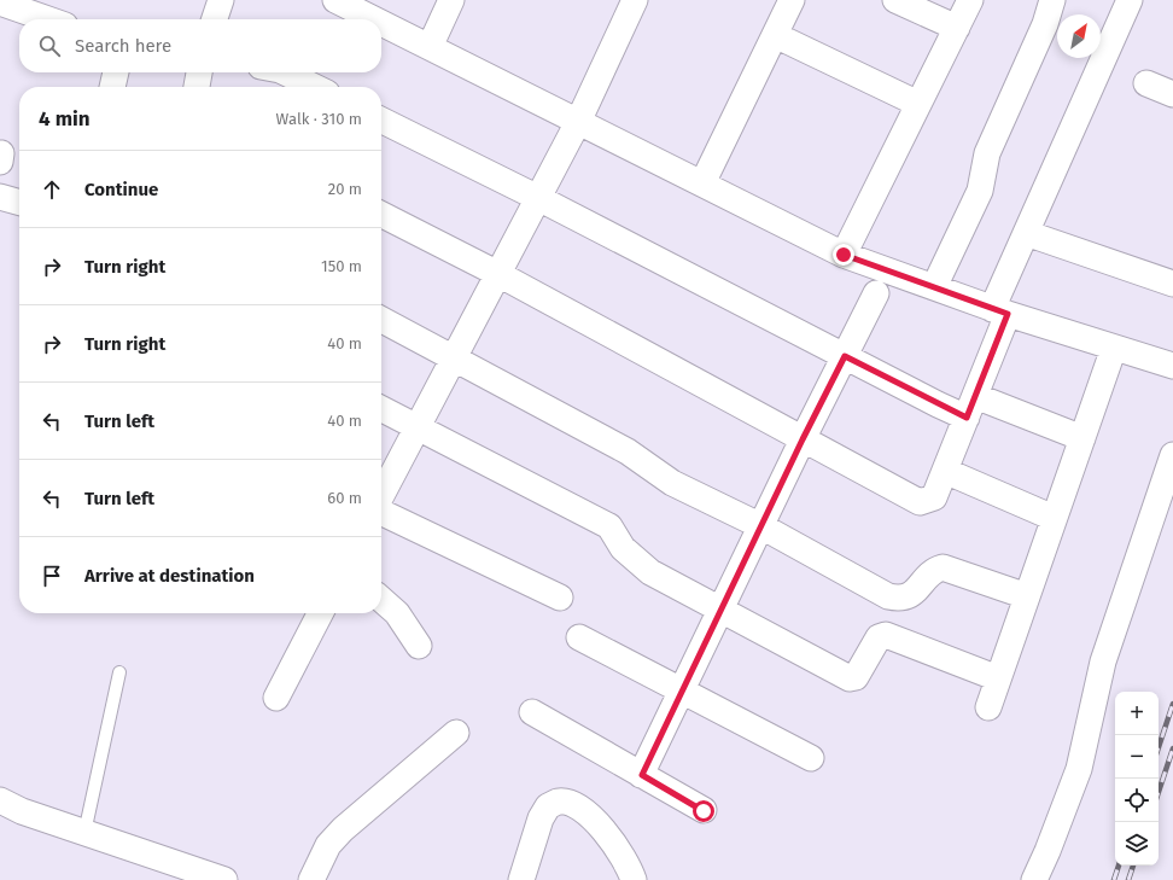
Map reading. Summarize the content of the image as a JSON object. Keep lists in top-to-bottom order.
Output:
{
  "north": "top right",
  "page": {
    "search": "Search here",
    "heading": ["4 min", "Walk · 310 m"],
    "list": [
      ["Continue", "20 m"],
      ["Turn right", "150 m"],
      ["Turn right", "40 m"],
      ["Turn left", "40 m"],
      ["Turn left", "60 m"],
      "Arrive at destination"
    ],
    "map_buttons": ["+", "−"]
  }
}
